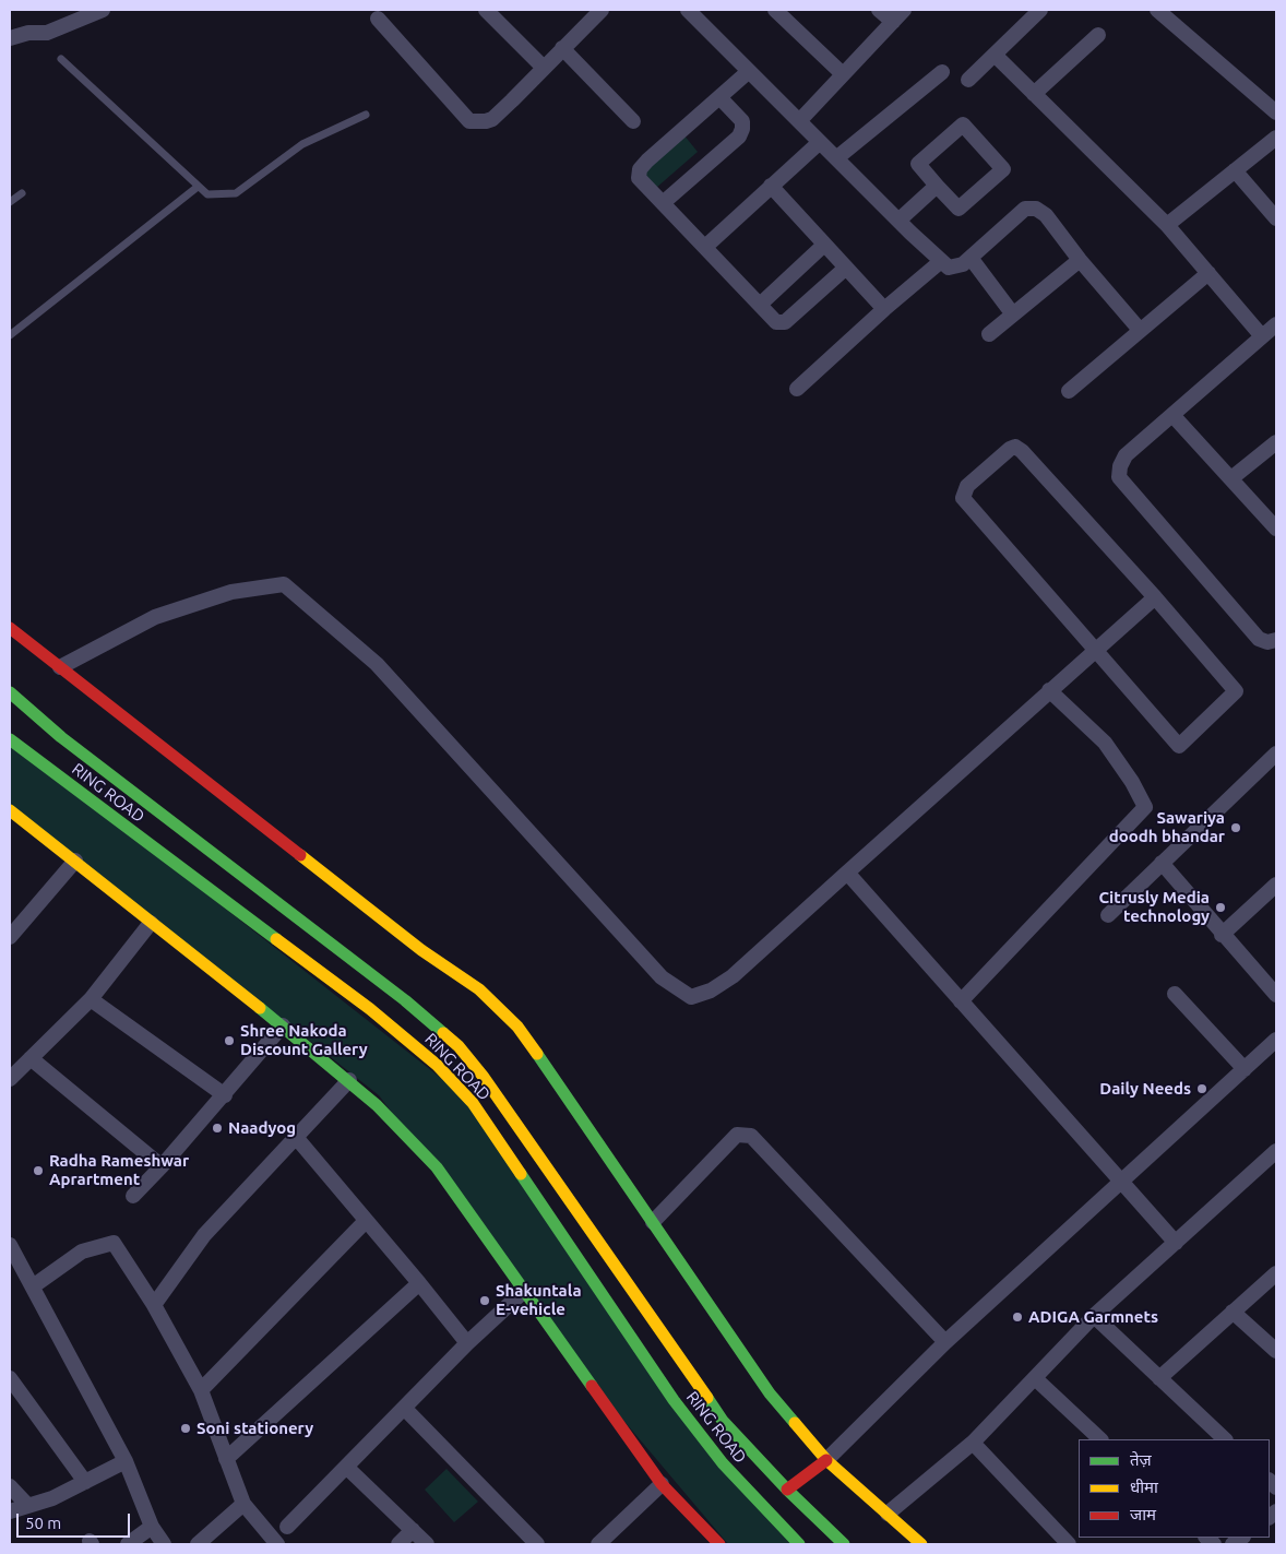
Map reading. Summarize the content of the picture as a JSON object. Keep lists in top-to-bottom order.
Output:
{
  "streets": {
    "street": ["RING ROAD"]
  },
  "places": [
    "Sawariya doodh bhandar",
    "Citrusly Media technology",
    "Shree Nakoda Discount Gallery",
    "Daily Needs",
    "Naadyog",
    "Radha Rameshwar Aprartment",
    "Shakuntala E-vehicle",
    "ADIGA Garmnets",
    "Soni stationery"
  ],
  "legend": ["तेज़", "धीमा", "जाम"],
  "scale_bar": "50 m"
}
